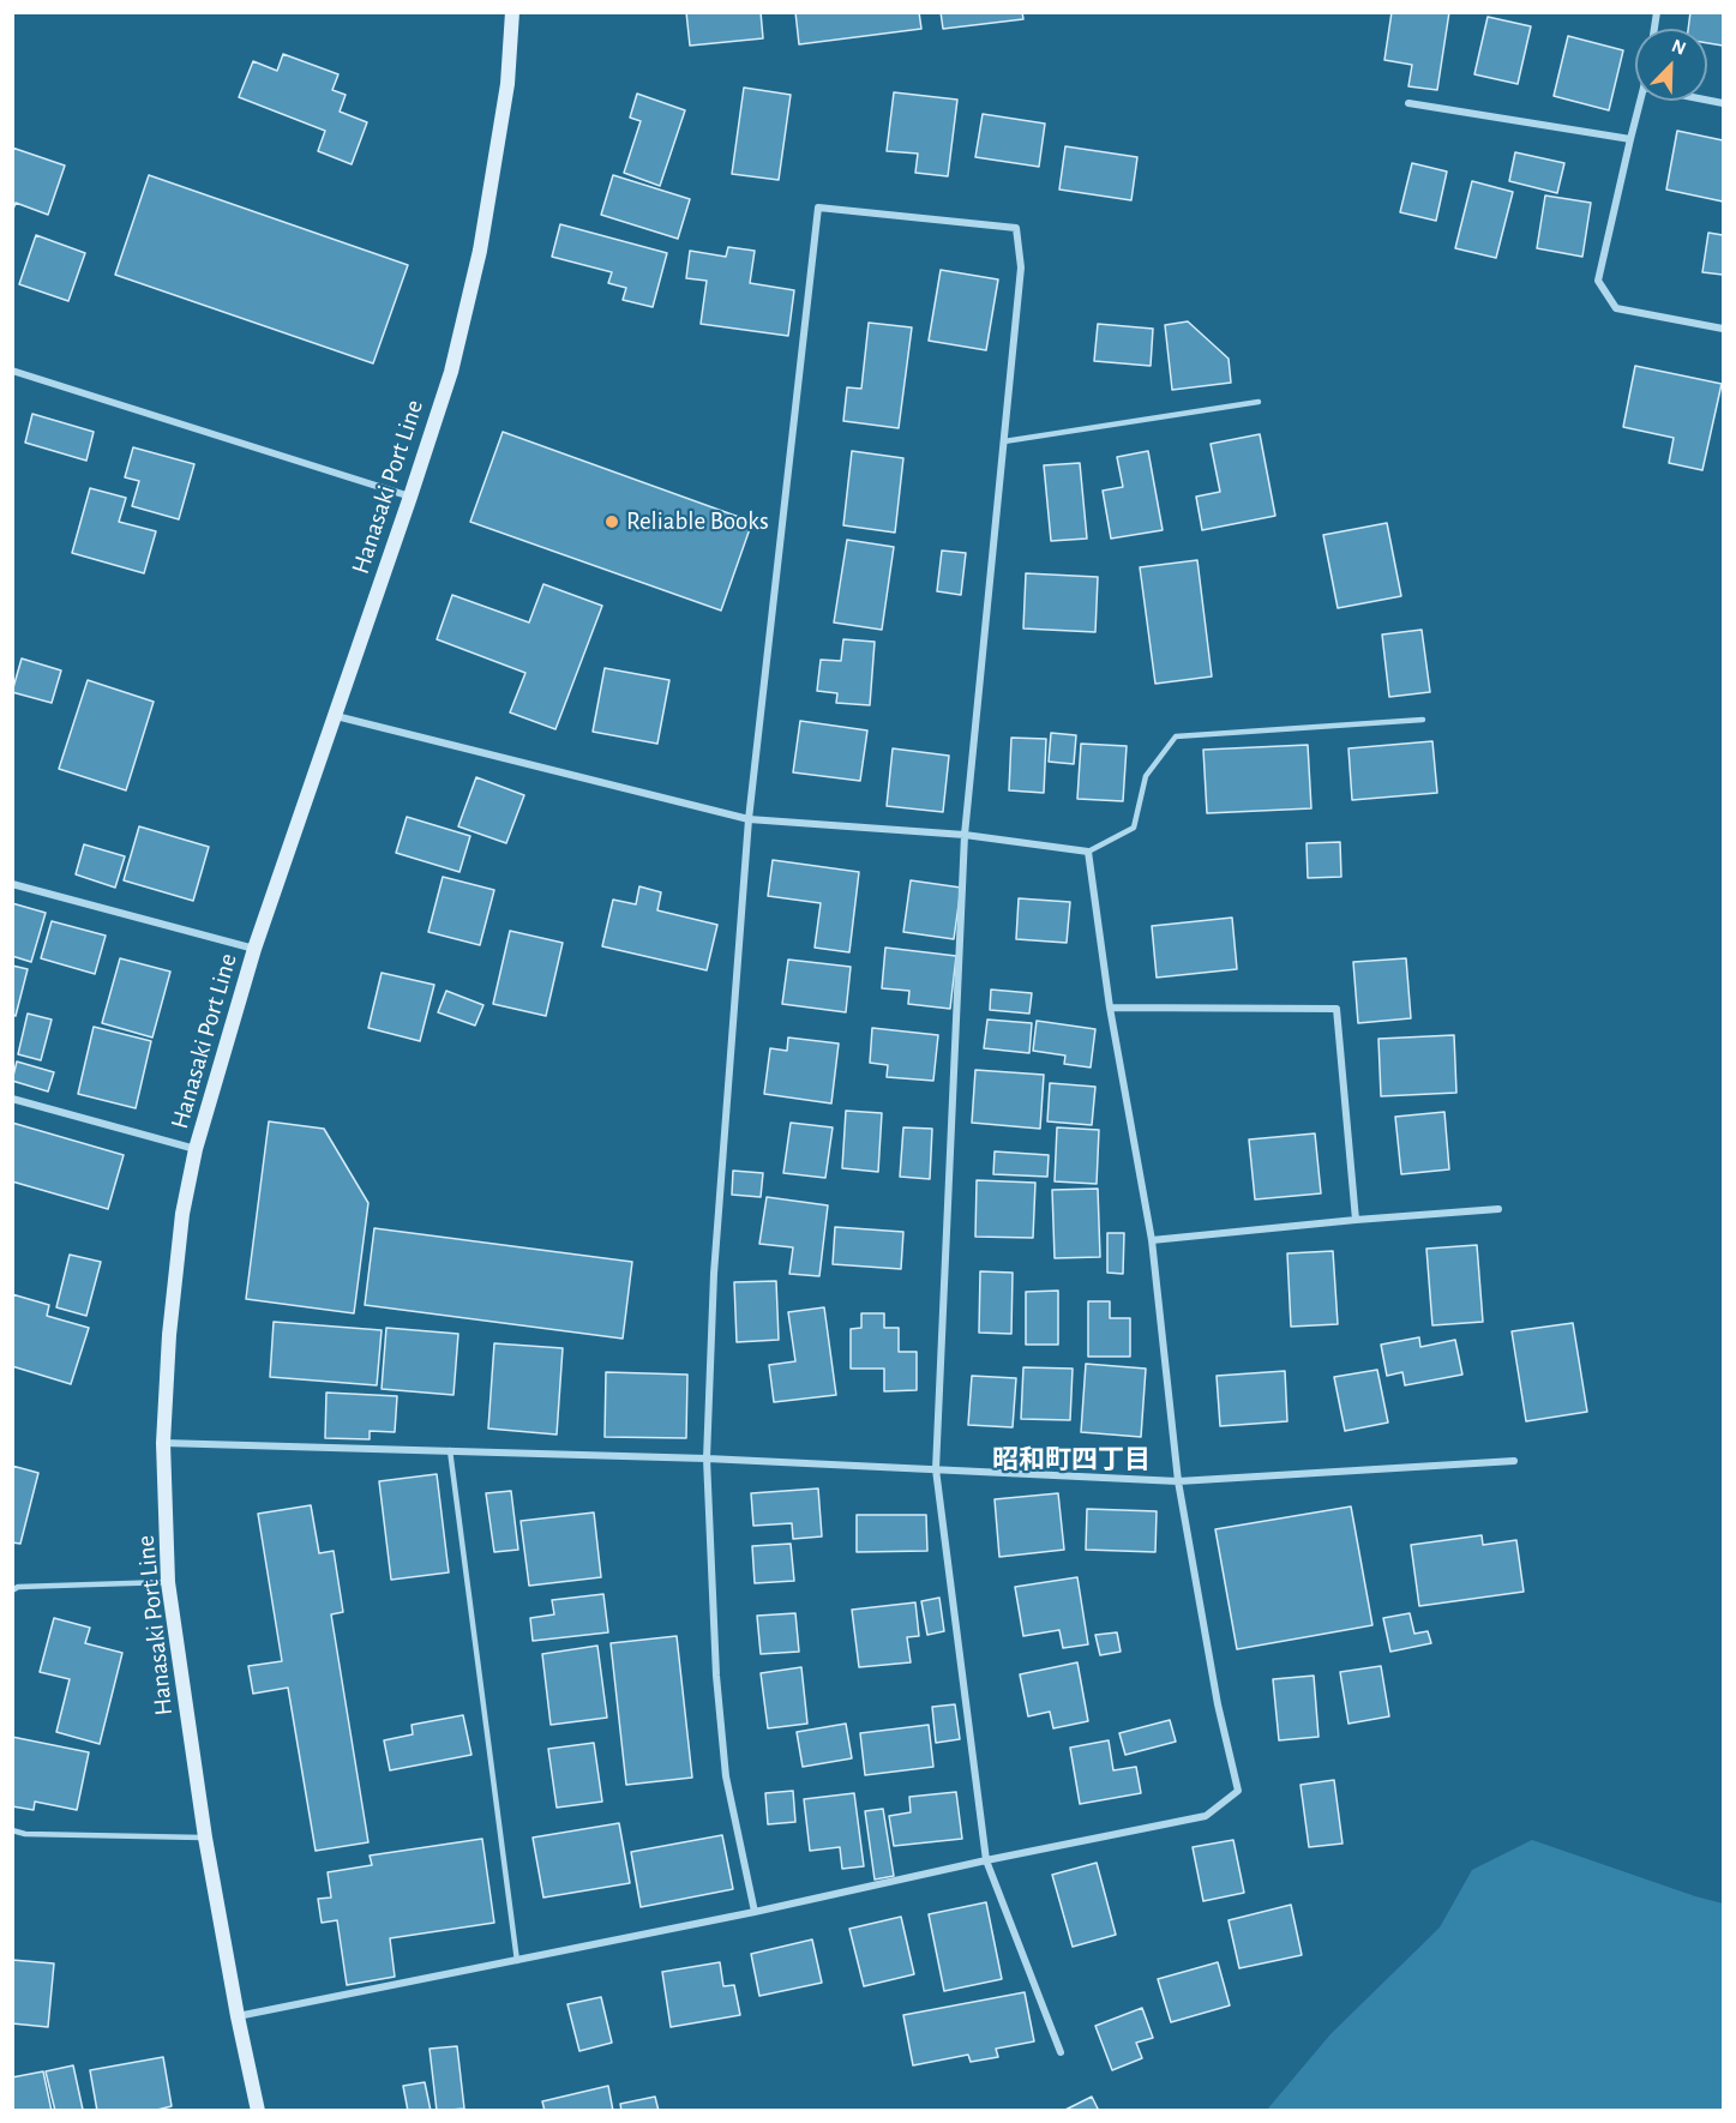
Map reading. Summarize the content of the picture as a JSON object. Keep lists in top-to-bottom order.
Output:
{
  "streets": {
    "main road": ["Hanasaki Port Line"]
  },
  "districts": ["昭和町四丁目"],
  "places": ["Reliable Books"],
  "north": "top right"
}
